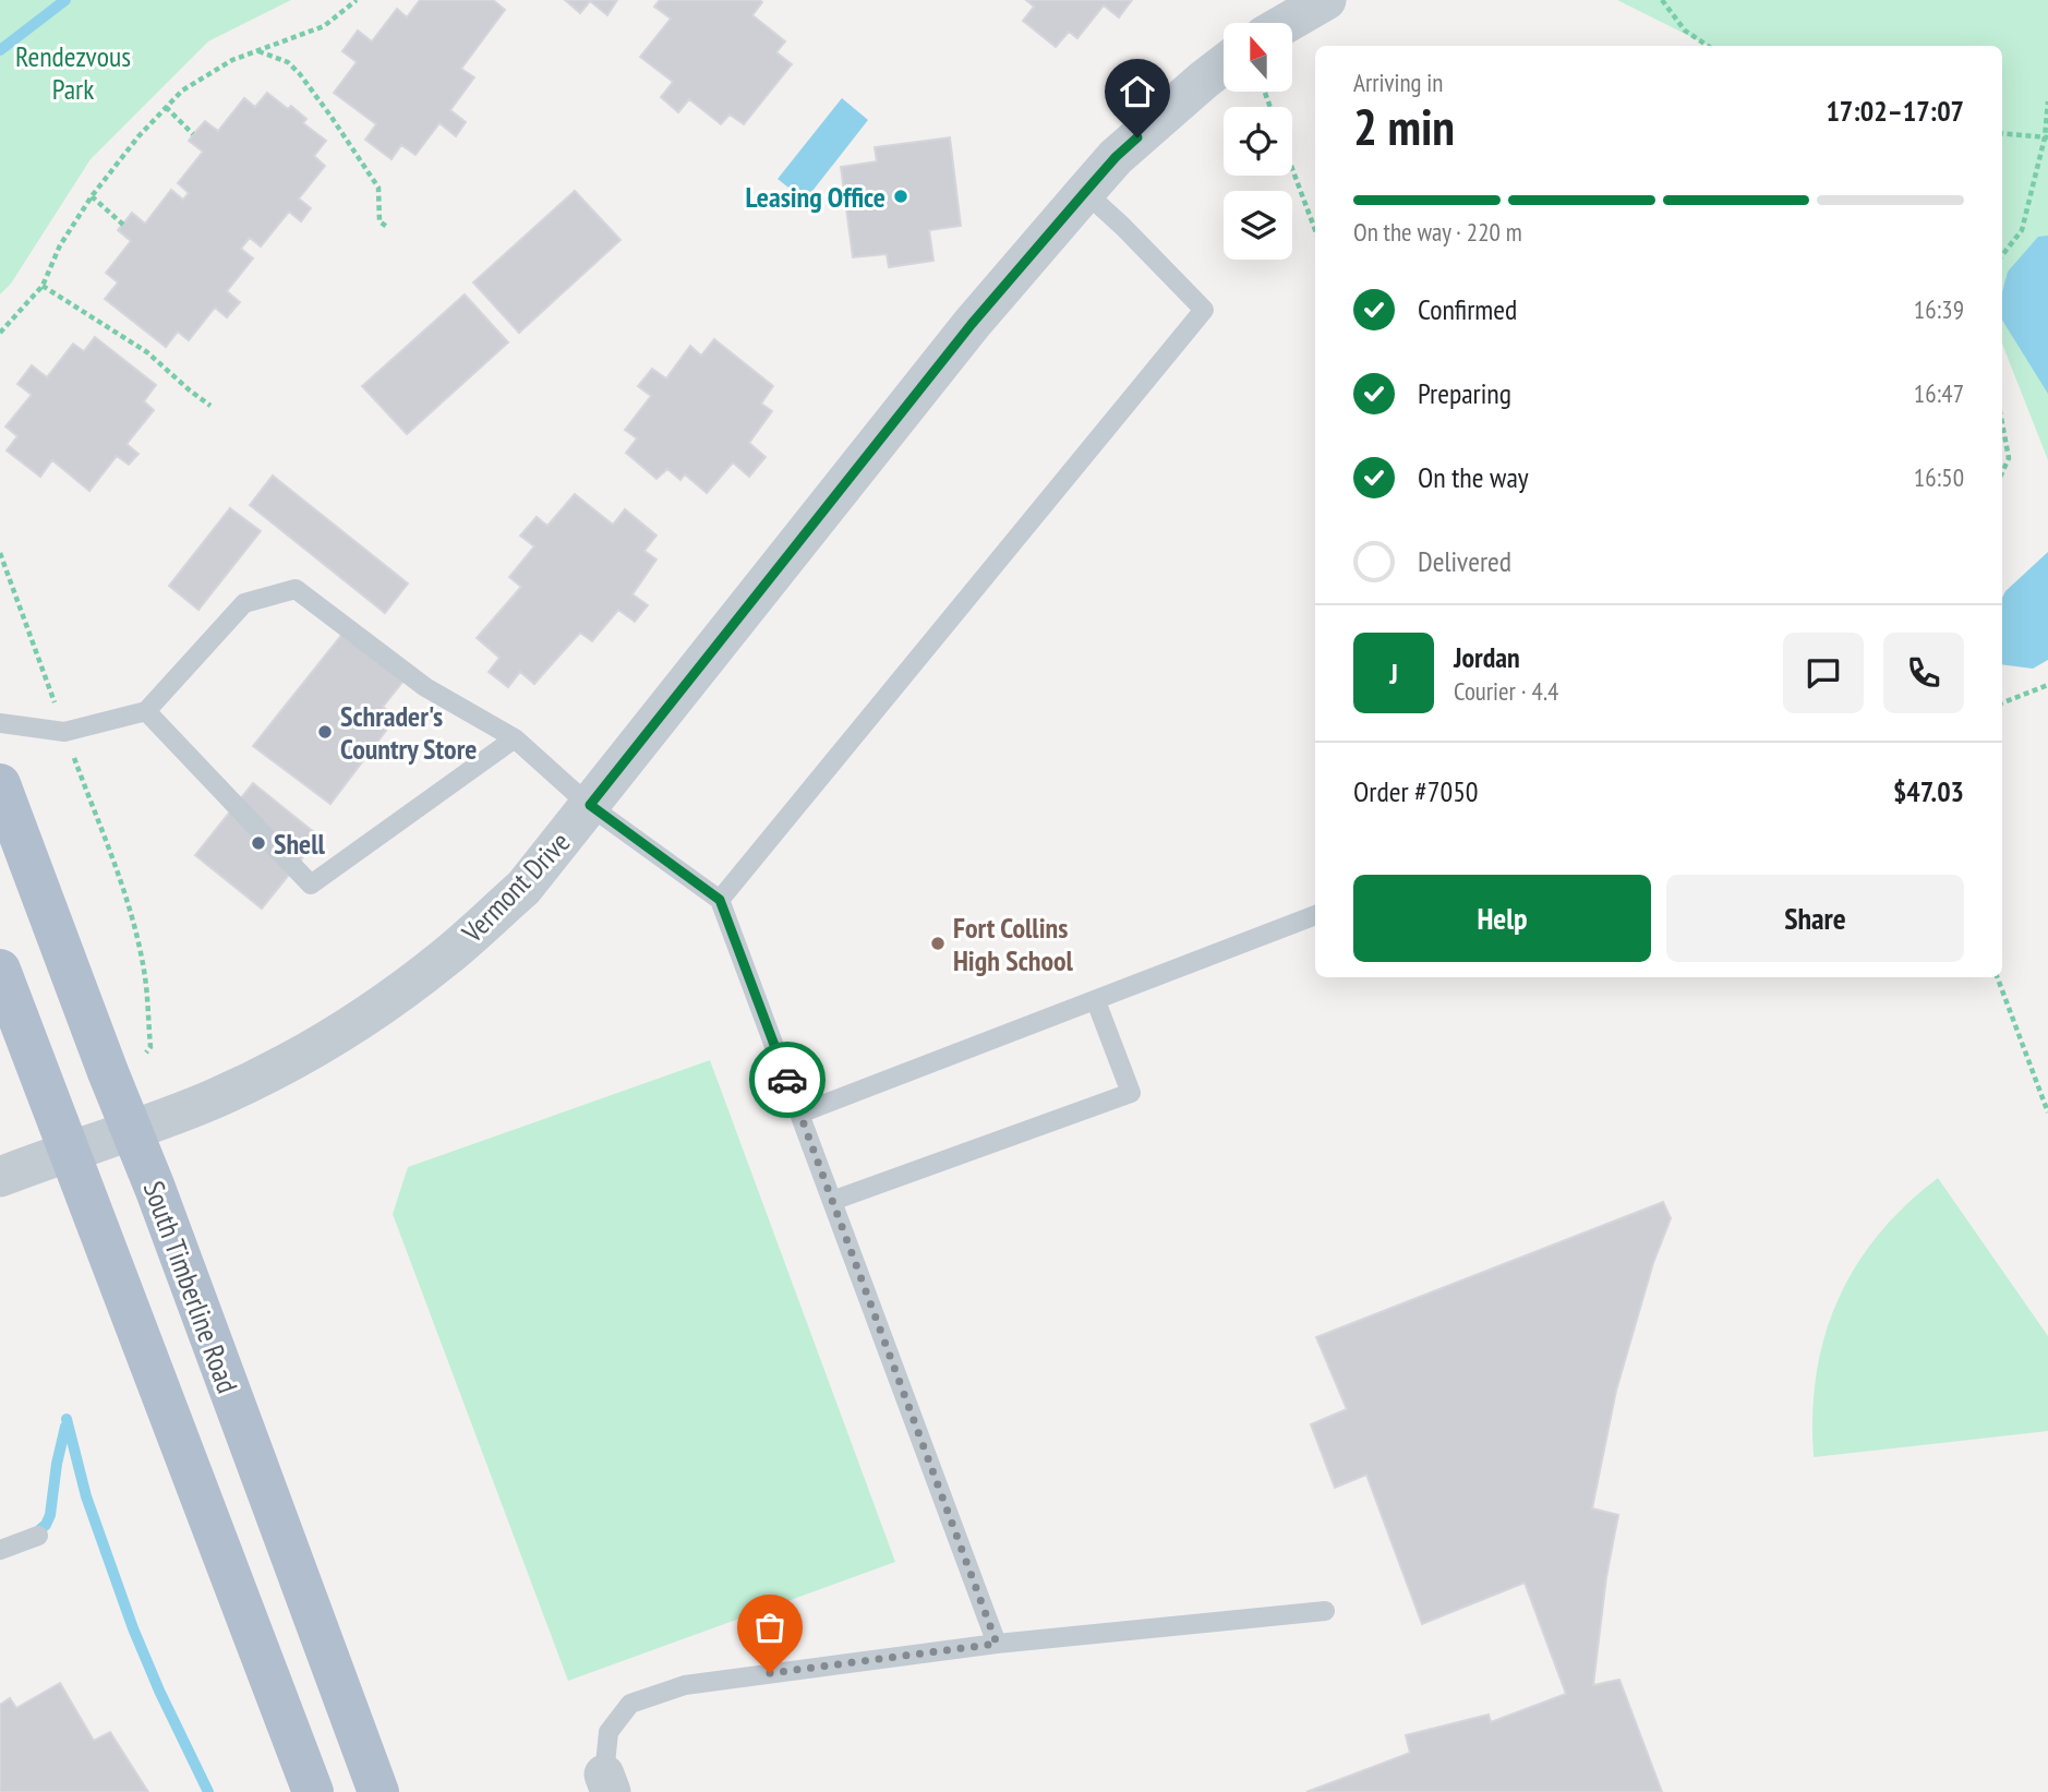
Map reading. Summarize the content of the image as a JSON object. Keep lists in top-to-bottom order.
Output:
{
  "streets": {
    "main road": ["South Timberline Road"],
    "street": ["Vermont Drive"]
  },
  "crossings": [
    ["Vermont Drive", "South Timberline Road"]
  ],
  "parks": ["Rendezvous Park"],
  "places": [
    "Leasing Office",
    "Schrader's Country Store",
    "Shell",
    "Fort Collins High School"
  ],
  "north": "top",
  "page": {
    "heading": ["2 min", "Arriving in", "17:02–17:07"],
    "panel": [
      "Jordan",
      "Courier · 4.4",
      "Order #7050",
      "$47.03"
    ],
    "bar": "On the way · 220 m",
    "list": [
      ["Confirmed", "16:39"],
      ["Preparing", "16:47"],
      ["On the way", "16:50"],
      "Delivered"
    ],
    "round": "J",
    "buttons": ["Help", "Share"]
  }
}
